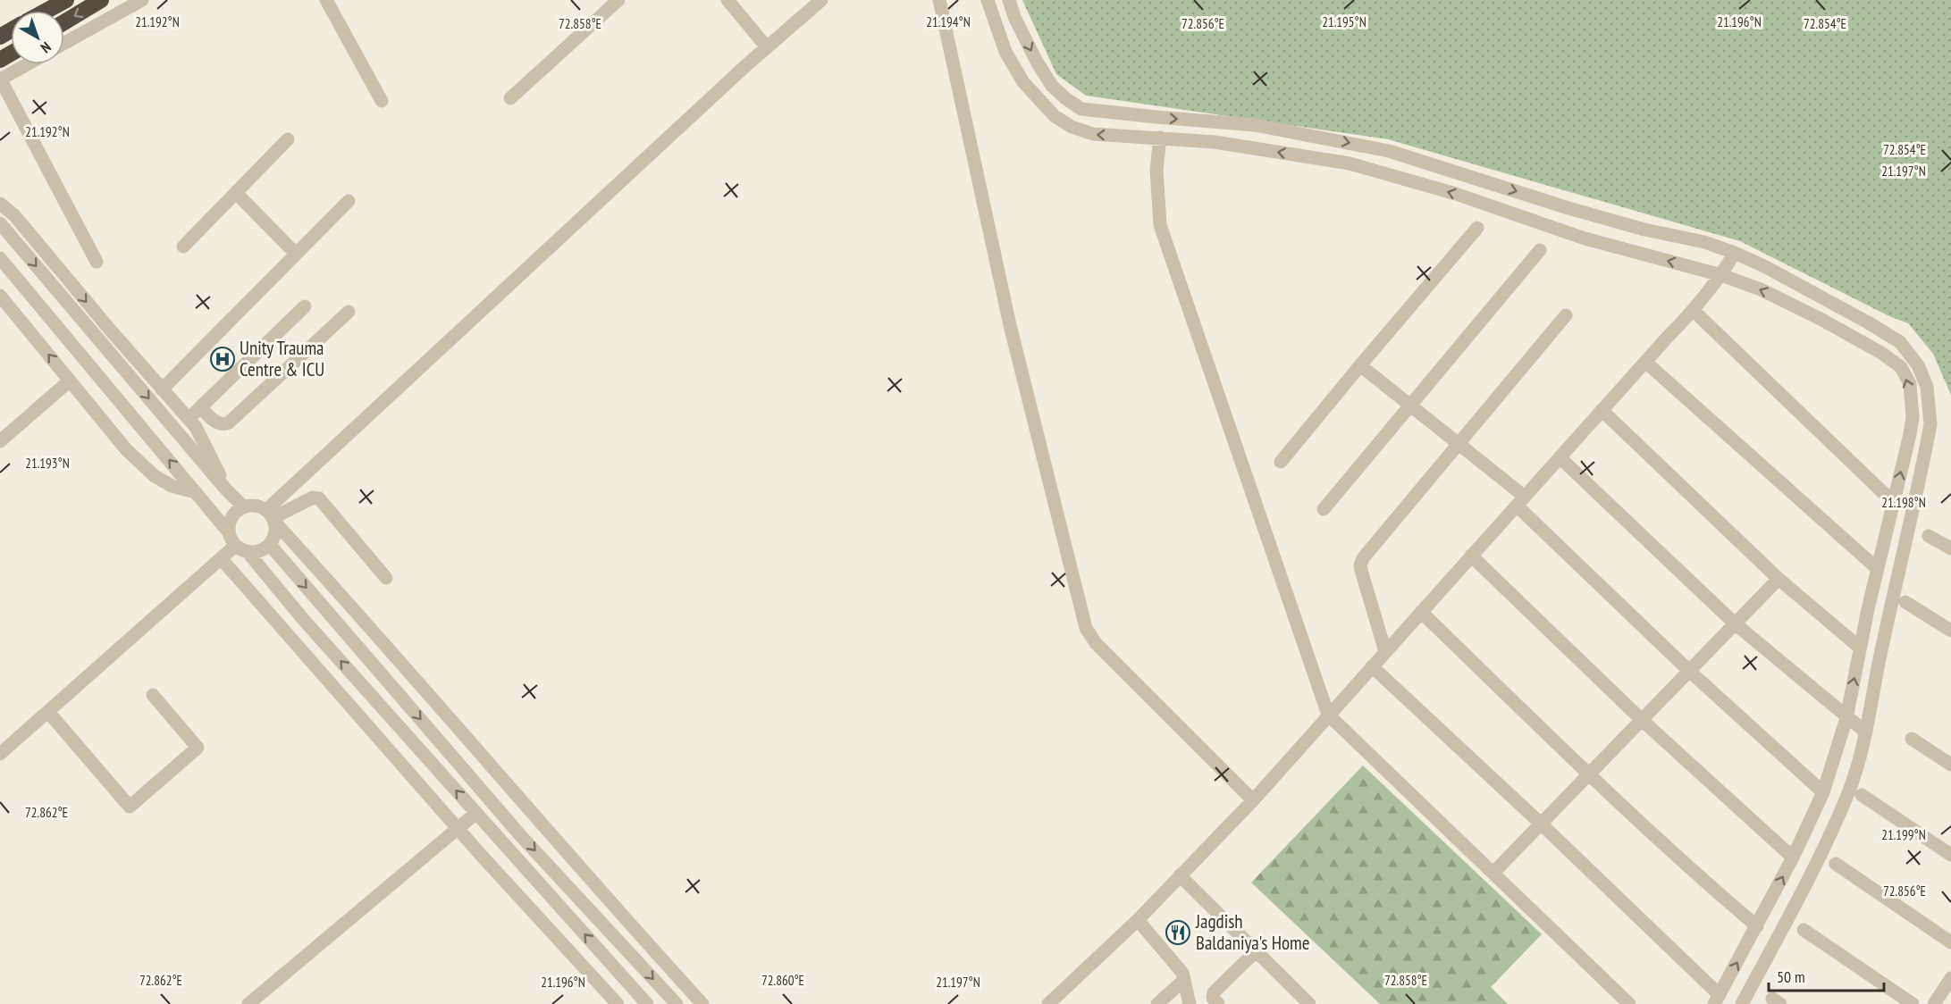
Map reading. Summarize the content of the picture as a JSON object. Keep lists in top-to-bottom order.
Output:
{
  "places": {
    "hospital": ["Unity Trauma Centre & ICU"],
    "restaurant": ["Jagdish Baldaniya's Home"]
  },
  "scale_bar": "50 m",
  "north": "bottom right",
  "coordinates": [
    "21.192°N",
    "21.194°N",
    "21.195°N",
    "21.196°N",
    "72.856°E",
    "72.854°E",
    "72.858°E",
    "21.197°N",
    "21.193°N",
    "21.198°N",
    "72.862°E",
    "21.199°N",
    "72.860°E"
  ]
}
